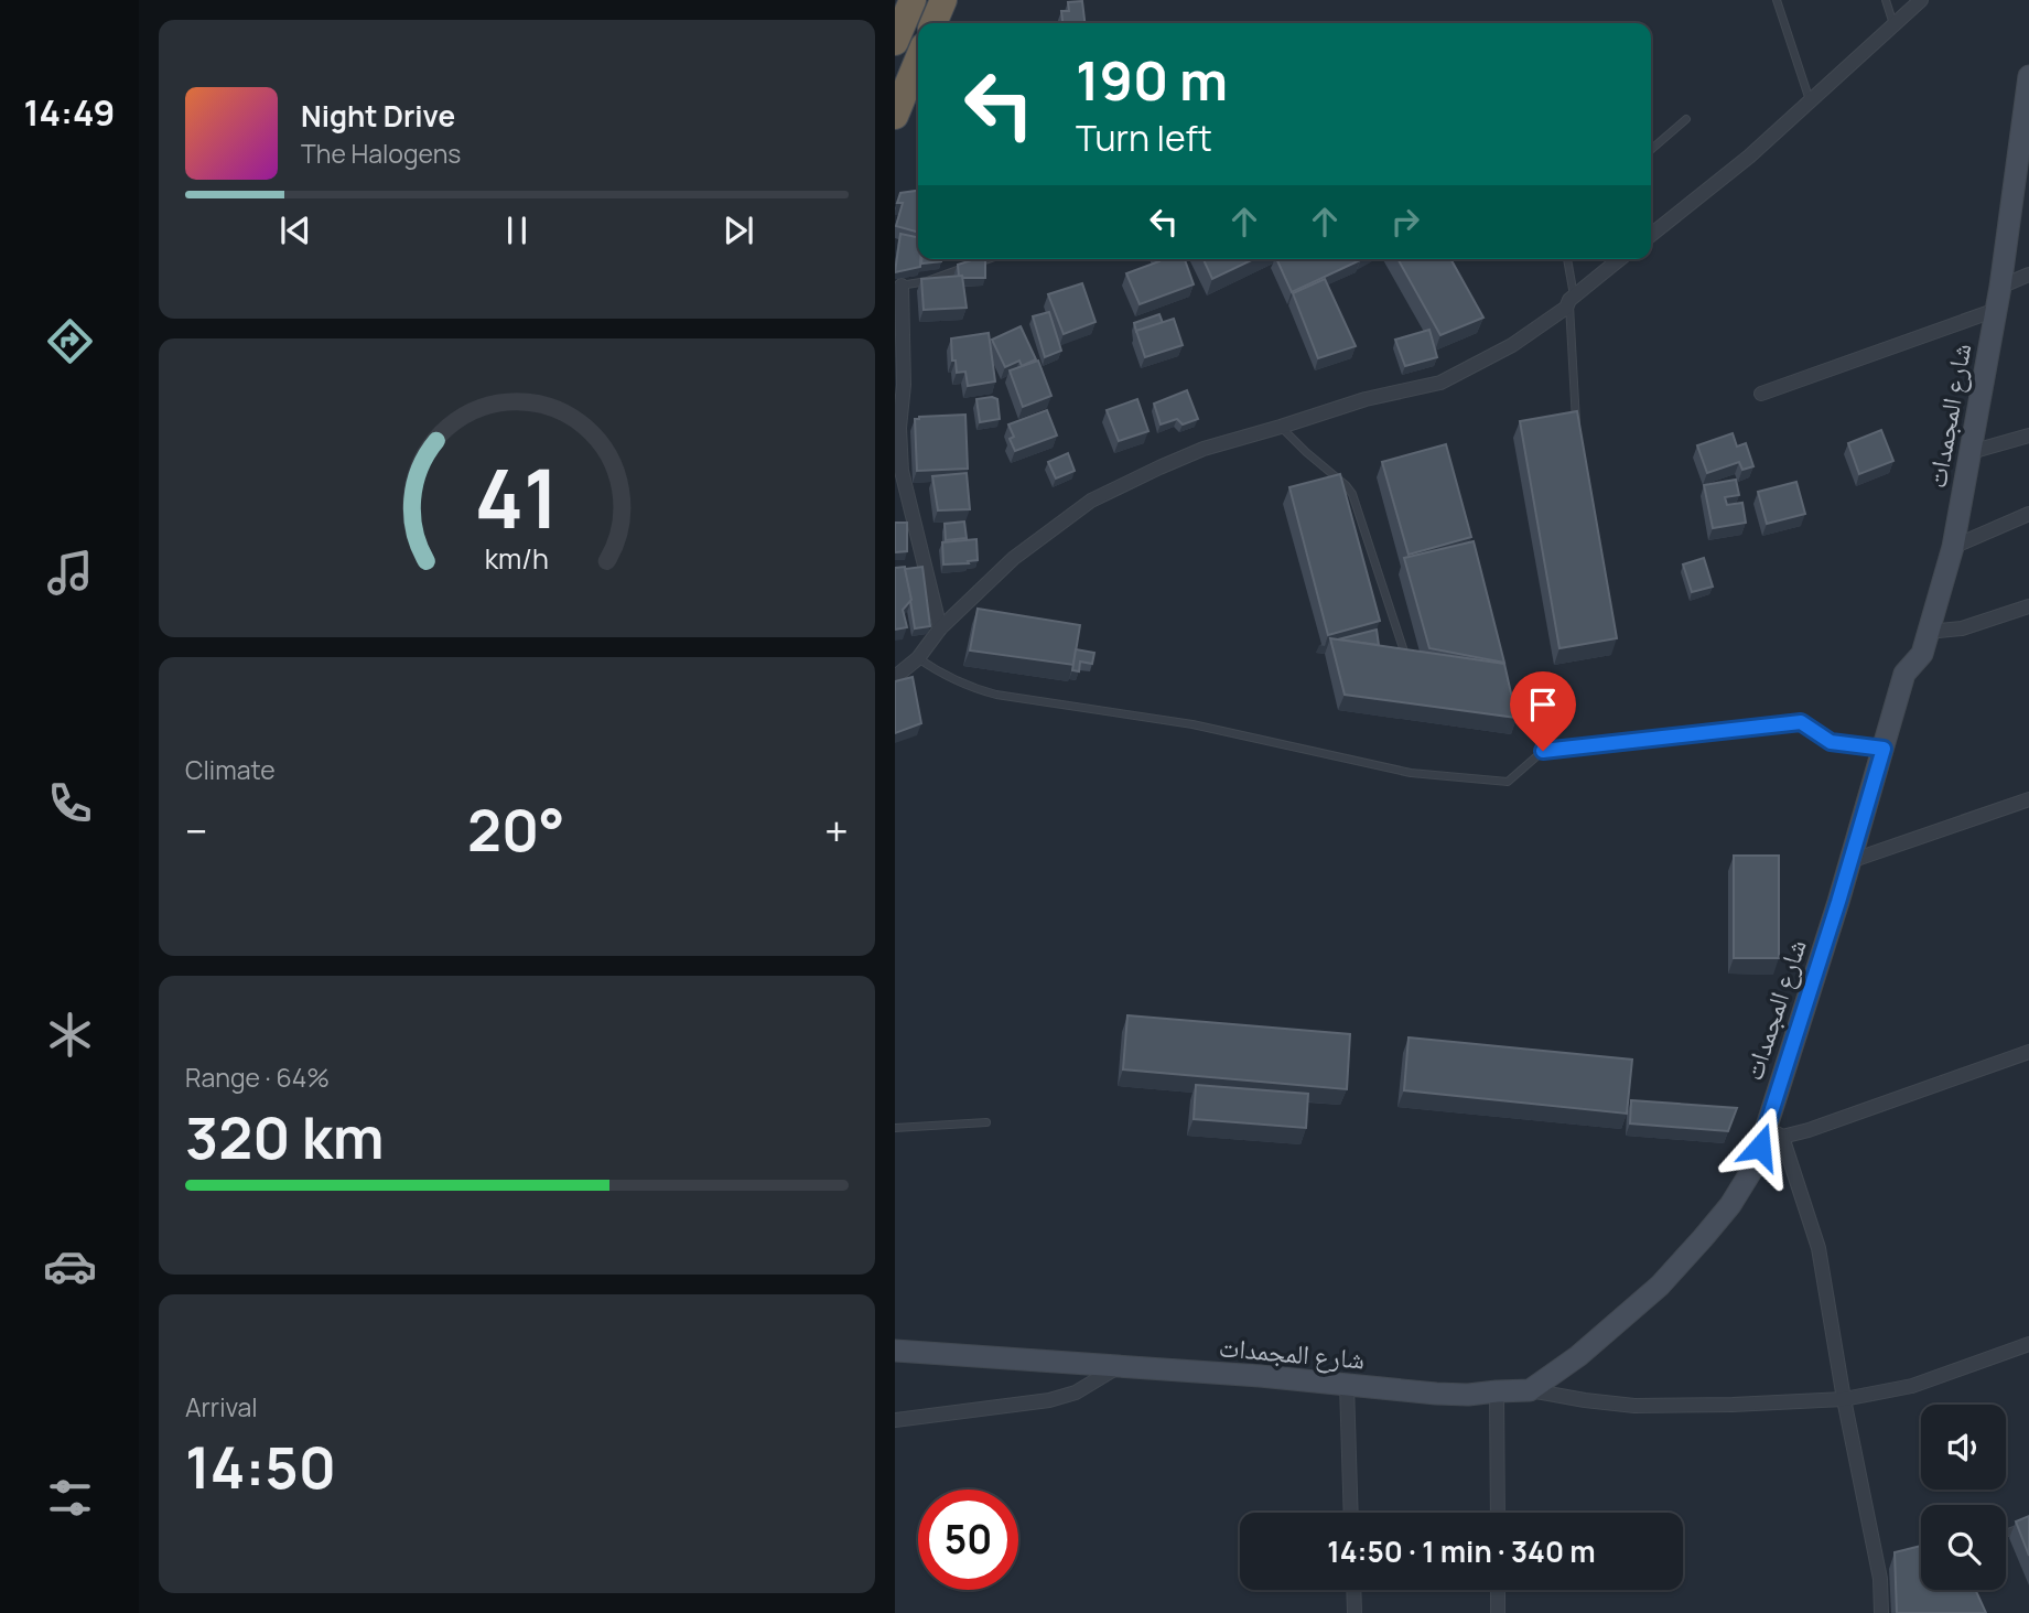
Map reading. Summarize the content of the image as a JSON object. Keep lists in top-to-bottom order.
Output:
{
  "streets": {
    "main road": ["شارع المجمدات"]
  },
  "page": {
    "tabs": "14:49",
    "turn": ["190 m", "Turn left"],
    "song": ["Night Drive", "The Halogens"],
    "tile": [
      "Climate",
      ["Range · 64%", "320 km"],
      ["Arrival", "14:50"]
    ],
    "heat": ["−", "20°", "+"],
    "limit": "50",
    "trip": "14:50 · 1 min · 340 m",
    "gauge": ["41", "km/h"]
  }
}
